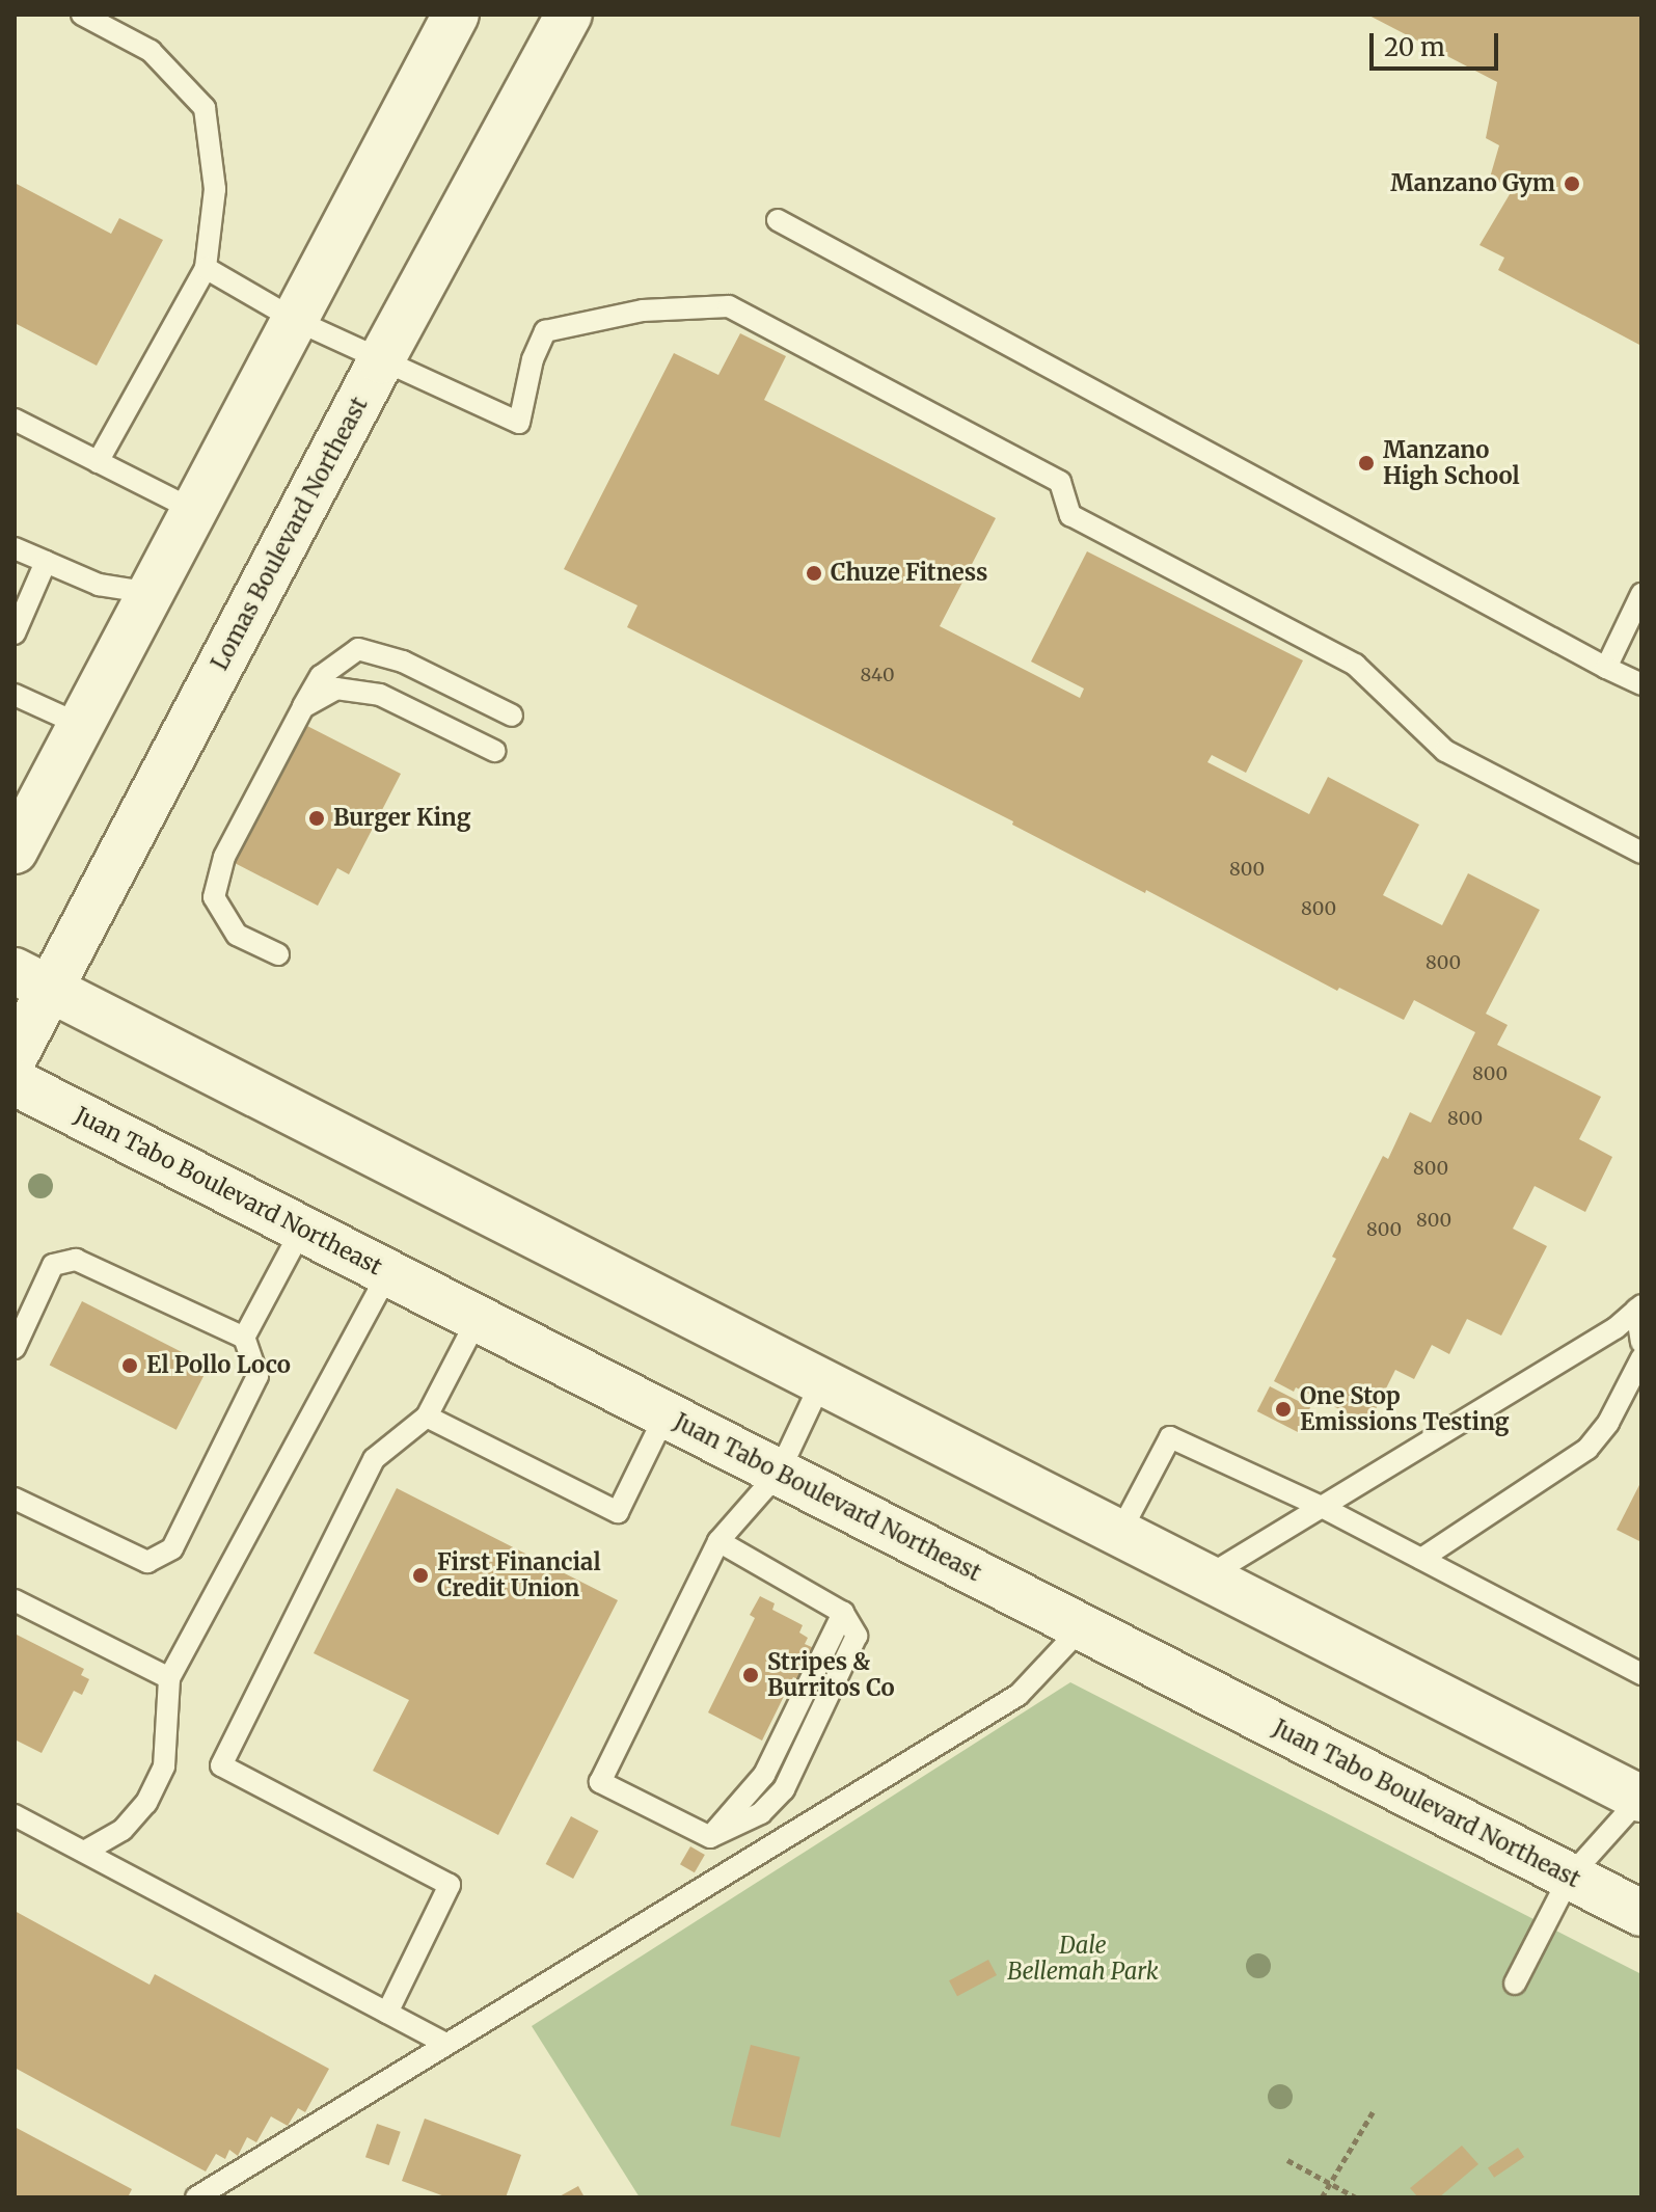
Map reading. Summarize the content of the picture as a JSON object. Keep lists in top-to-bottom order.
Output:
{
  "streets": {
    "main road": ["Lomas Boulevard Northeast", "Juan Tabo Boulevard Northeast"]
  },
  "parks": ["Dale Bellemah Park"],
  "places": [
    "Manzano Gym",
    "Manzano High School",
    "Chuze Fitness",
    "Burger King",
    "El Pollo Loco",
    "One Stop Emissions Testing",
    "First Financial Credit Union",
    "Stripes & Burritos Co"
  ],
  "house_numbers": [
    "840",
    "800",
    "800",
    "800",
    "800",
    "800",
    "800",
    "800",
    "800"
  ],
  "scale_bar": "20 m"
}
